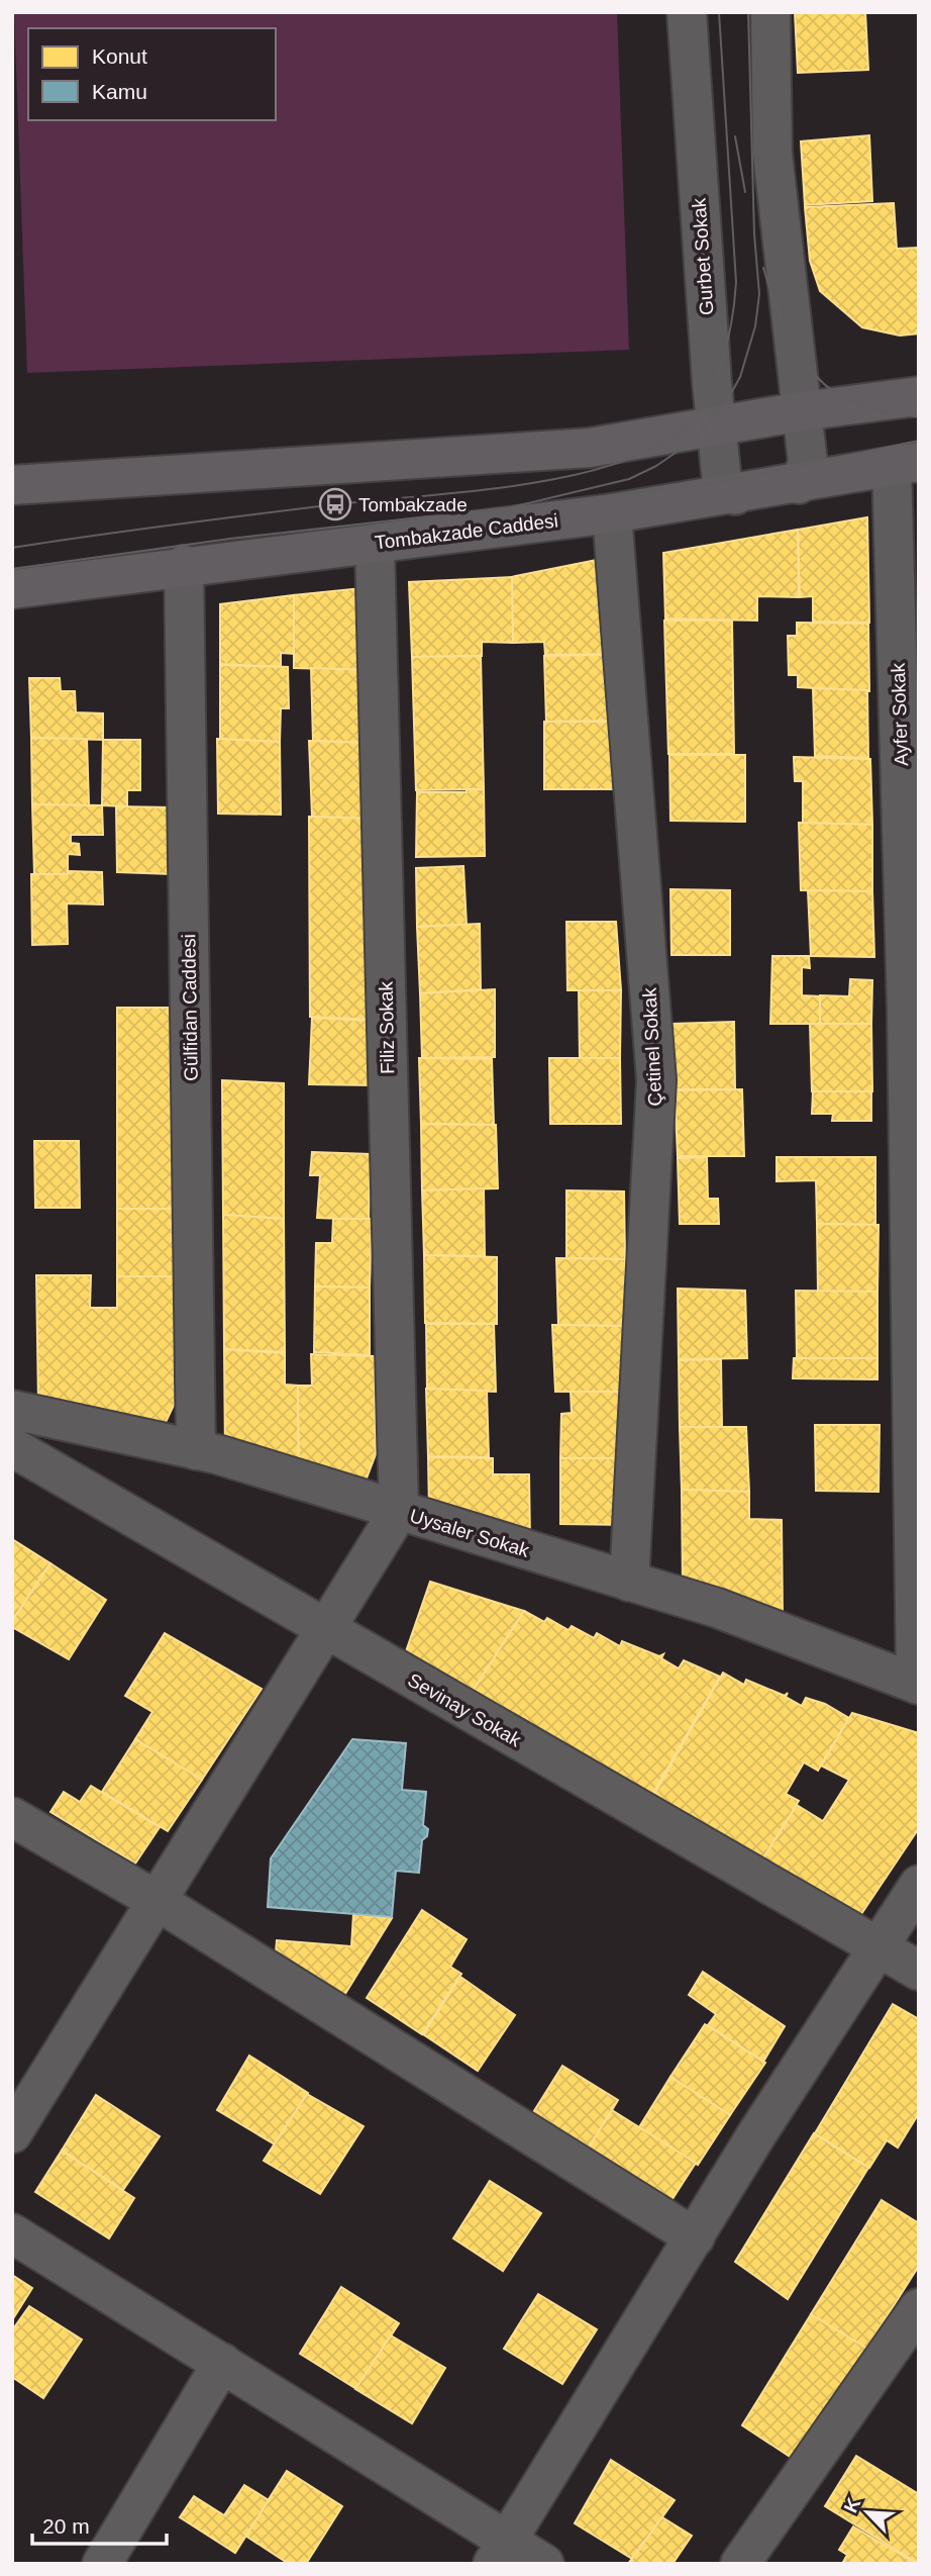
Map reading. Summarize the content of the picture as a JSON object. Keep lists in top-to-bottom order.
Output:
{
  "streets": {
    "main road": ["Tombakzade Caddesi"],
    "street": [
      "Gurbet Sokak",
      "Ayfer Sokak",
      "Gülfidan Caddesi",
      "Filiz Sokak",
      "Çetinel Sokak",
      "Uysaler Sokak",
      "Sevinay Sokak"
    ]
  },
  "crossings": [
    ["Gurbet Sokak", "Tombakzade Caddesi"],
    ["Tombakzade Caddesi", "Ayfer Sokak"],
    ["Tombakzade Caddesi", "Gülfidan Caddesi"],
    ["Tombakzade Caddesi", "Filiz Sokak"],
    ["Tombakzade Caddesi", "Çetinel Sokak"],
    ["Ayfer Sokak", "Uysaler Sokak"],
    ["Gülfidan Caddesi", "Uysaler Sokak"],
    ["Filiz Sokak", "Uysaler Sokak"],
    ["Çetinel Sokak", "Uysaler Sokak"]
  ],
  "places": {
    "bus stop": ["Tombakzade"]
  },
  "legend": ["Konut", "Kamu"],
  "scale_bar": "20 m",
  "north": "top left"
}
